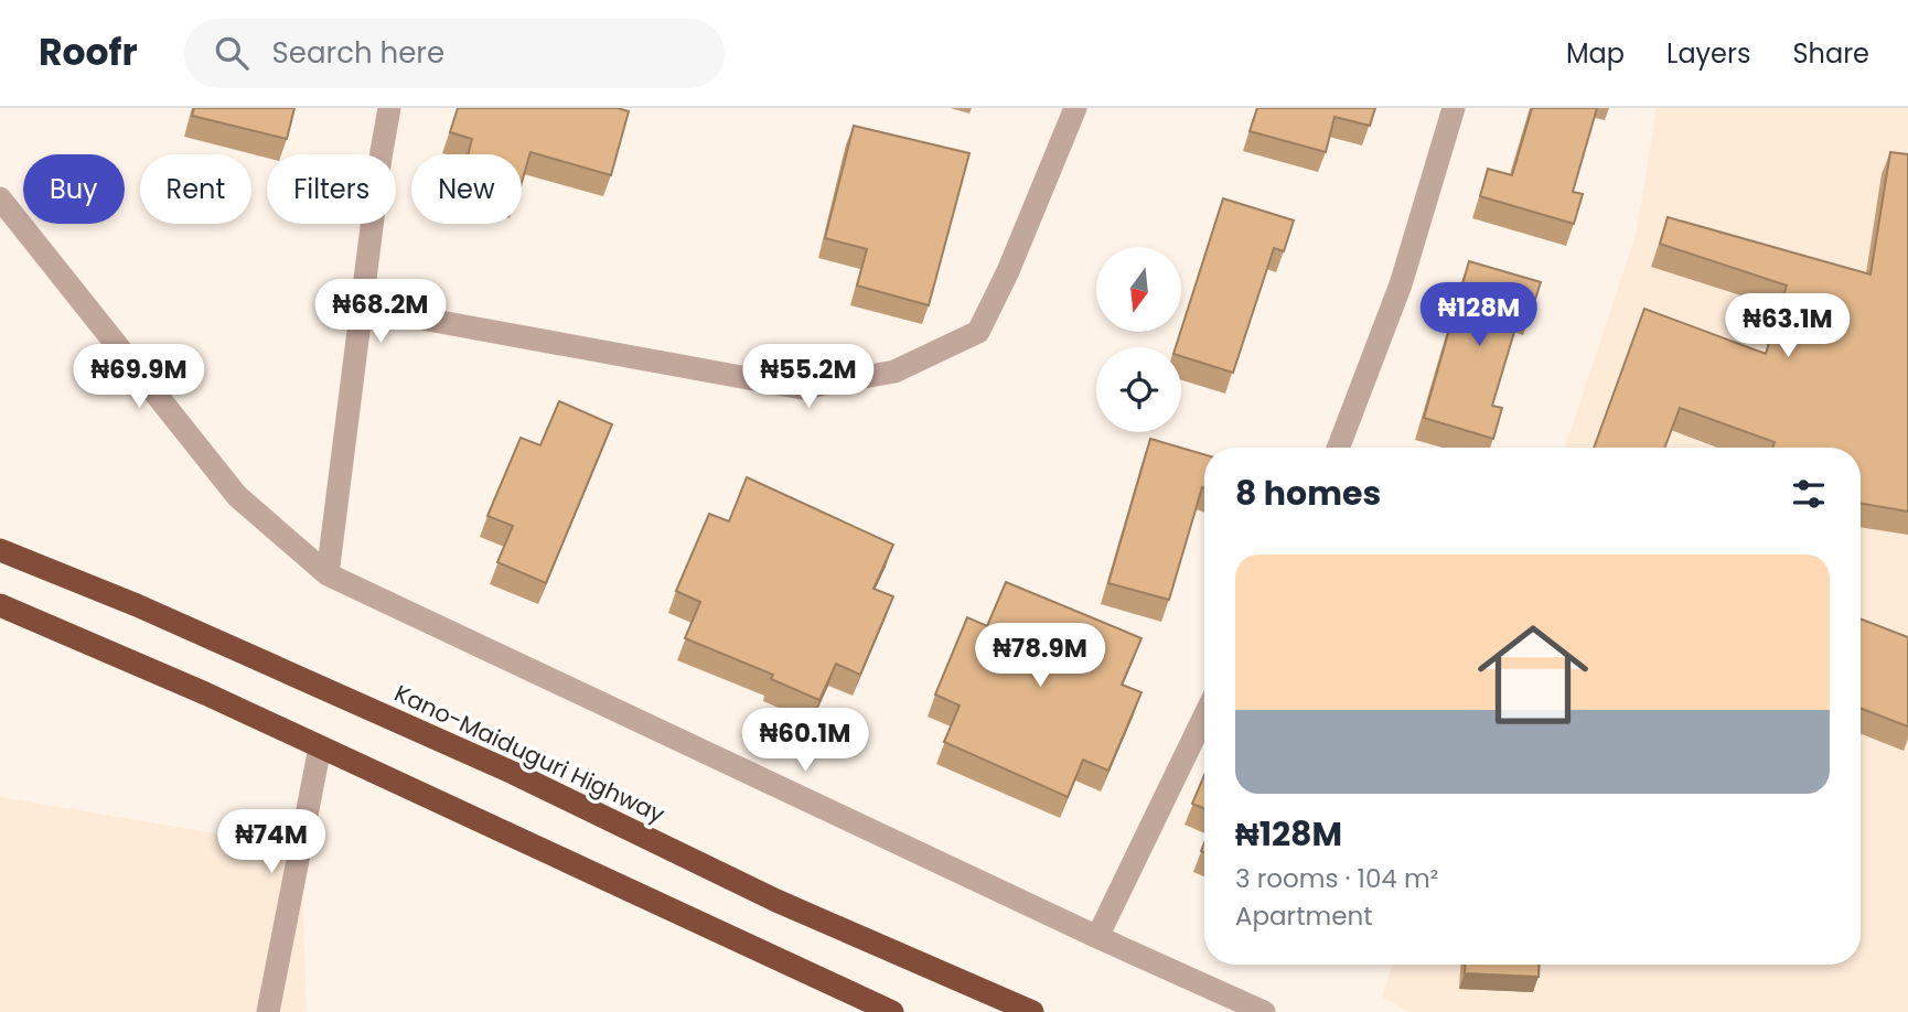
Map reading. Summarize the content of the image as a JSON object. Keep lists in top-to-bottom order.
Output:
{
  "streets": {
    "highway": ["Kano-Maiduguri Highway"]
  },
  "north": "bottom",
  "page": {
    "header": "Roofr",
    "search": "Search here",
    "nav": ["Map", "Layers", "Share"],
    "chip": [
      "Buy",
      "Rent",
      "Filters",
      "New"
    ],
    "price": [
      "₦68.2M",
      "₦128M",
      "₦63.1M",
      "₦69.9M",
      "₦55.2M",
      "₦78.9M",
      "₦60.1M",
      "₦74M"
    ],
    "heading": "8 homes",
    "list": [
      {
        "name": "₦128M",
        "note": "3 rooms · 104 m² · Apartment"
      }
    ]
  }
}
